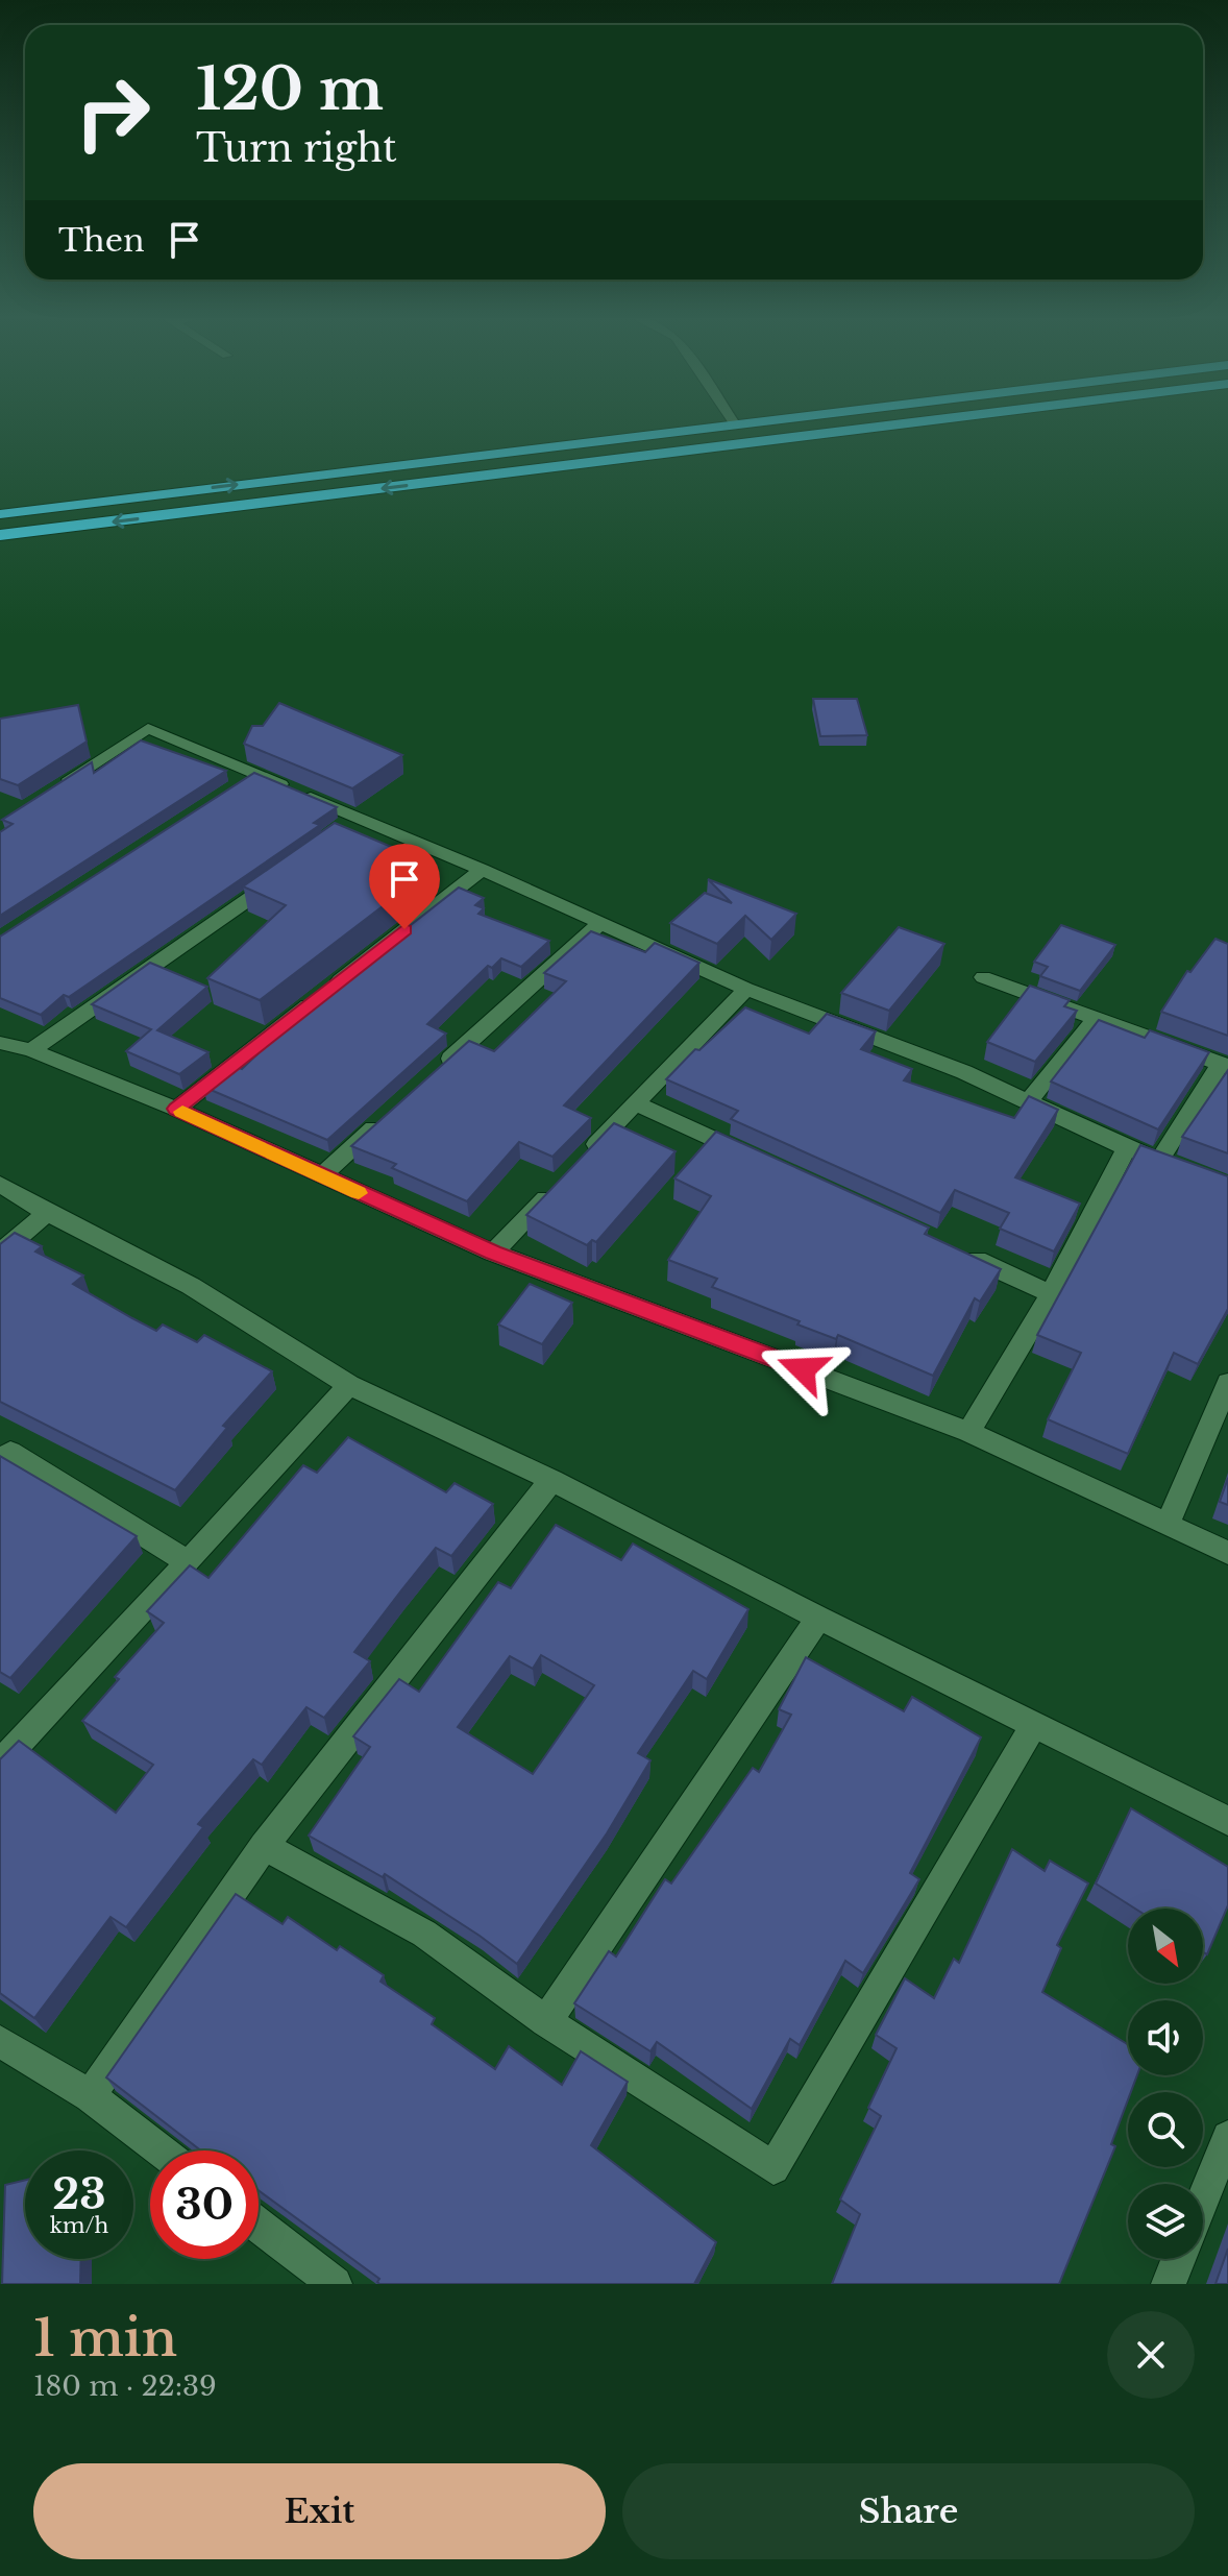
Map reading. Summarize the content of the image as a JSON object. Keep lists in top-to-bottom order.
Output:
{
  "north": "bottom right",
  "page": {
    "turn": ["120 m", "Turn right"],
    "then": "Then",
    "speed": "23 km/h",
    "limit": "30",
    "heading": ["1 min", "180 m · 22:39"],
    "buttons": ["Exit", "Share"]
  }
}
